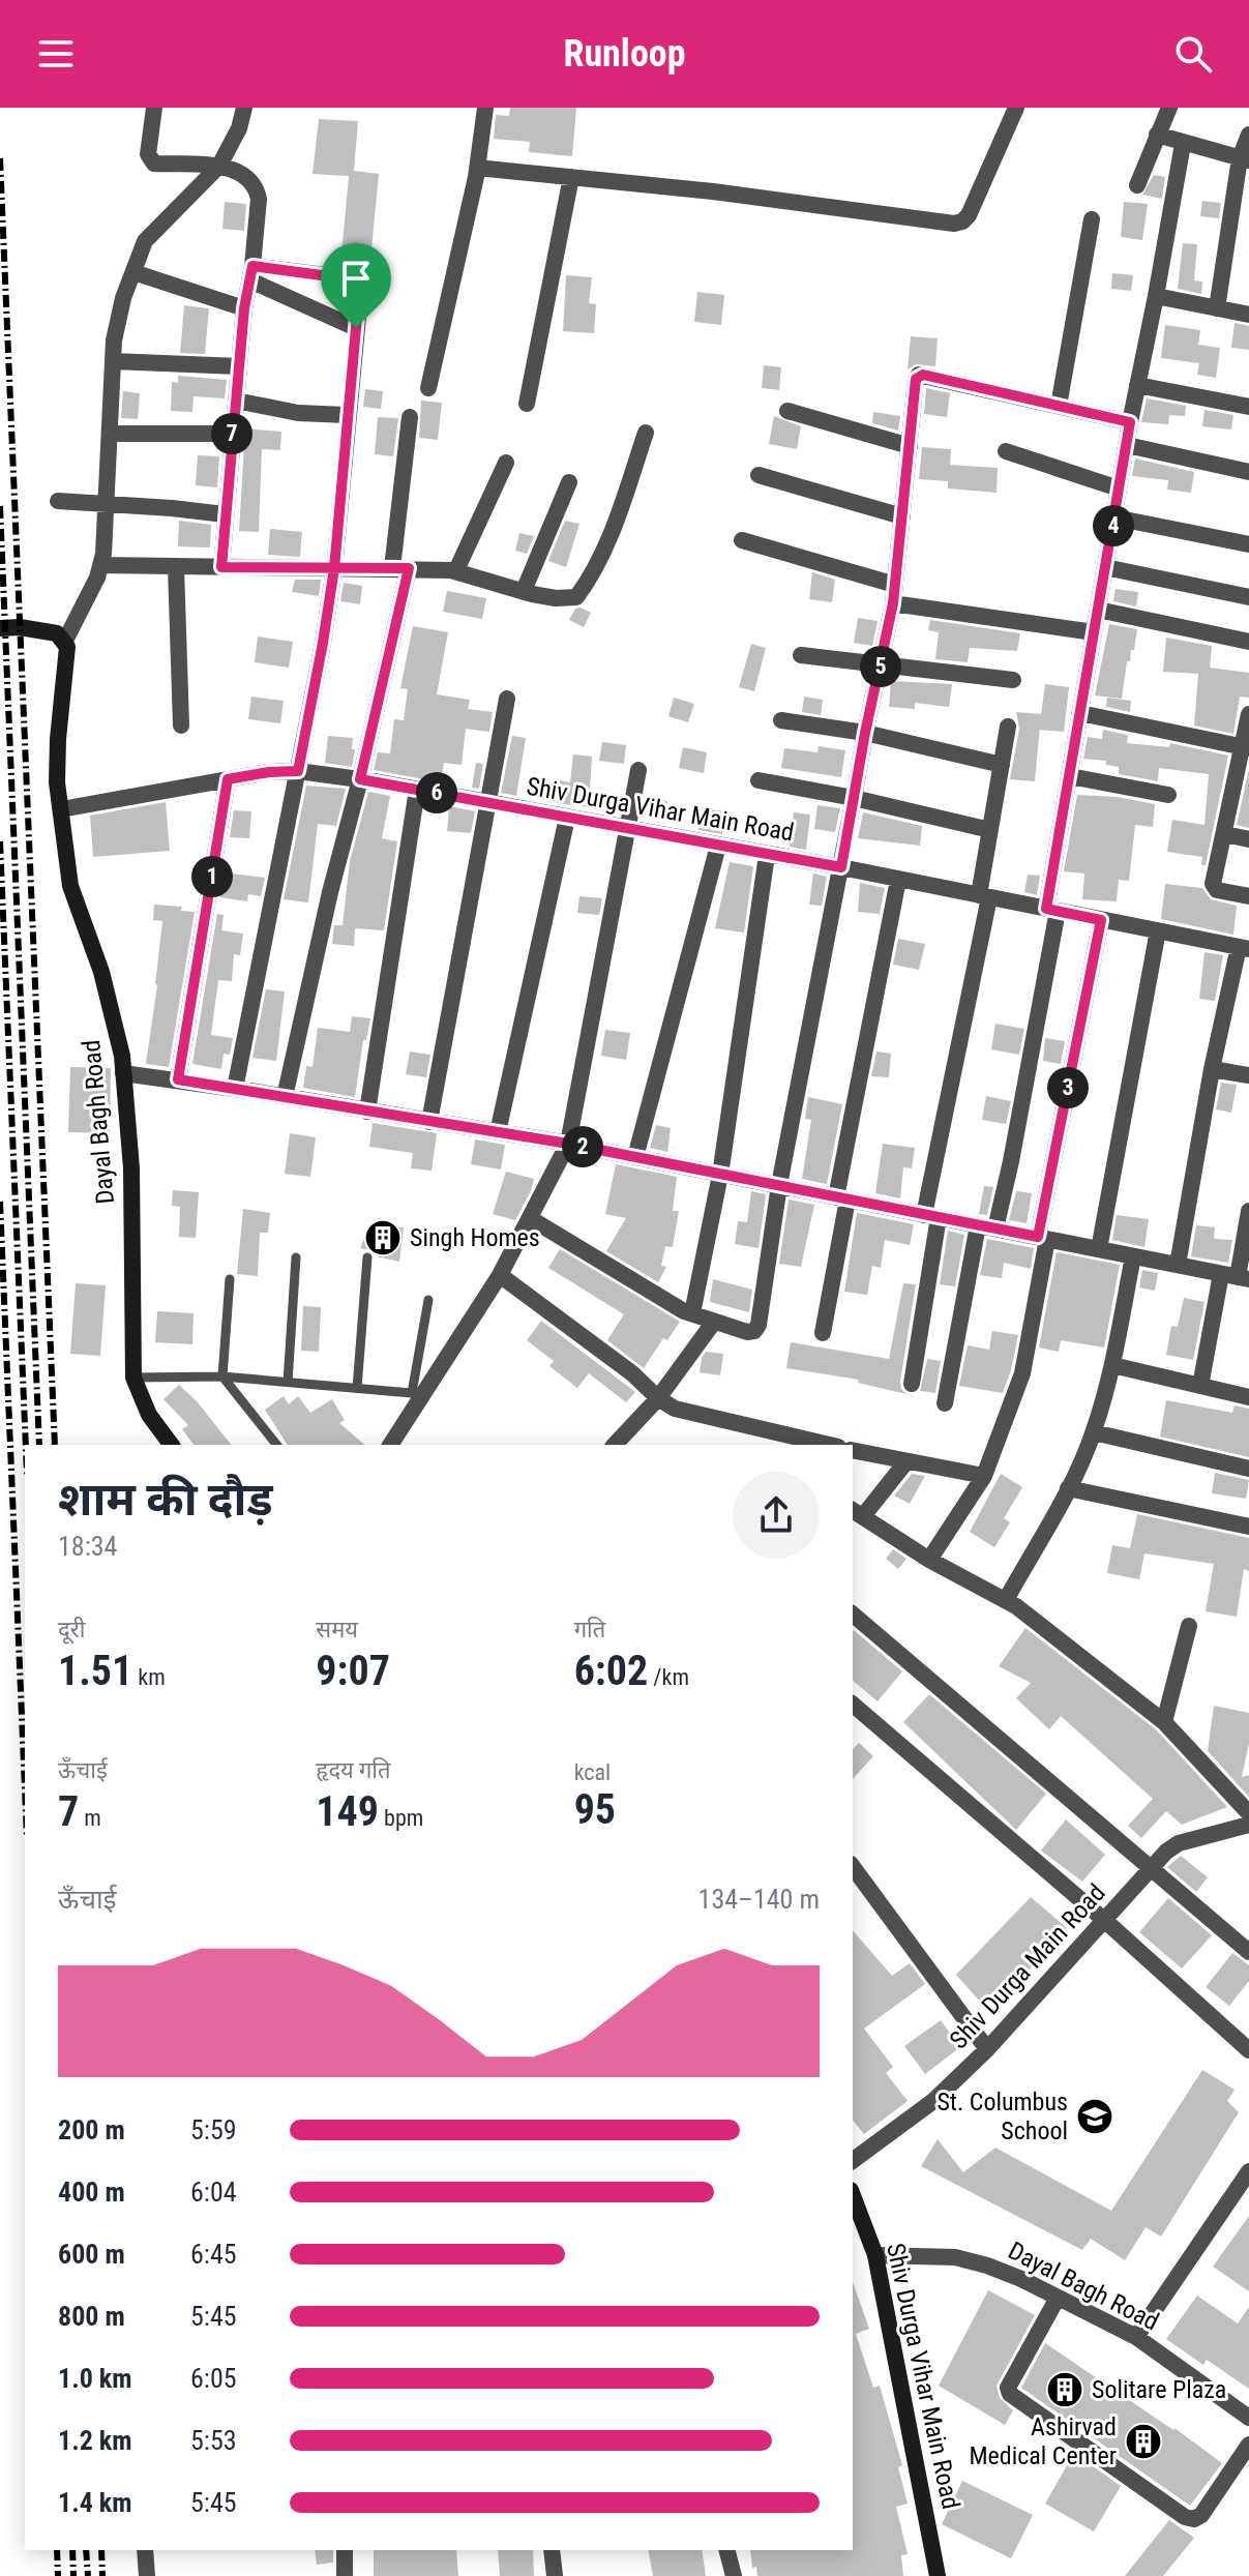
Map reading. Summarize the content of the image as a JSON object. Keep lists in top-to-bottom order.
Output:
{
  "streets": {
    "street": ["Shiv Durga Vihar Main Road", "Dayal Bagh Road", "Shiv Durga Main Road"]
  },
  "crossings": [
    ["Shiv Durga Vihar Main Road", "Dayal Bagh Road"]
  ],
  "places": {
    "building": ["Singh Homes", "Solitare Plaza", "Ashirvad Medical Center"],
    "school or university": ["St. Columbus School"]
  },
  "page": {
    "header": "Runloop",
    "pins": [
      "7",
      "4",
      "5",
      "6",
      "1",
      "3",
      "2"
    ],
    "heading": ["शाम की दौड़", "18:34"],
    "stats": [
      ["दूरी", "1.51 km"],
      ["समय", "9:07"],
      ["गति", "6:02 /km"],
      ["ऊँचाई", "7 m"],
      ["हृदय गति", "149 bpm"],
      ["kcal", "95"]
    ],
    "chart": ["ऊँचाई", "134–140 m"],
    "list": [
      {
        "name": "200 m",
        "note": "5:59"
      },
      {
        "name": "400 m",
        "note": "6:04"
      },
      {
        "name": "600 m",
        "note": "6:45"
      },
      {
        "name": "800 m",
        "note": "5:45"
      },
      {
        "name": "1.0 km",
        "note": "6:05"
      },
      {
        "name": "1.2 km",
        "note": "5:53"
      },
      {
        "name": "1.4 km",
        "note": "5:45"
      }
    ]
  }
}
